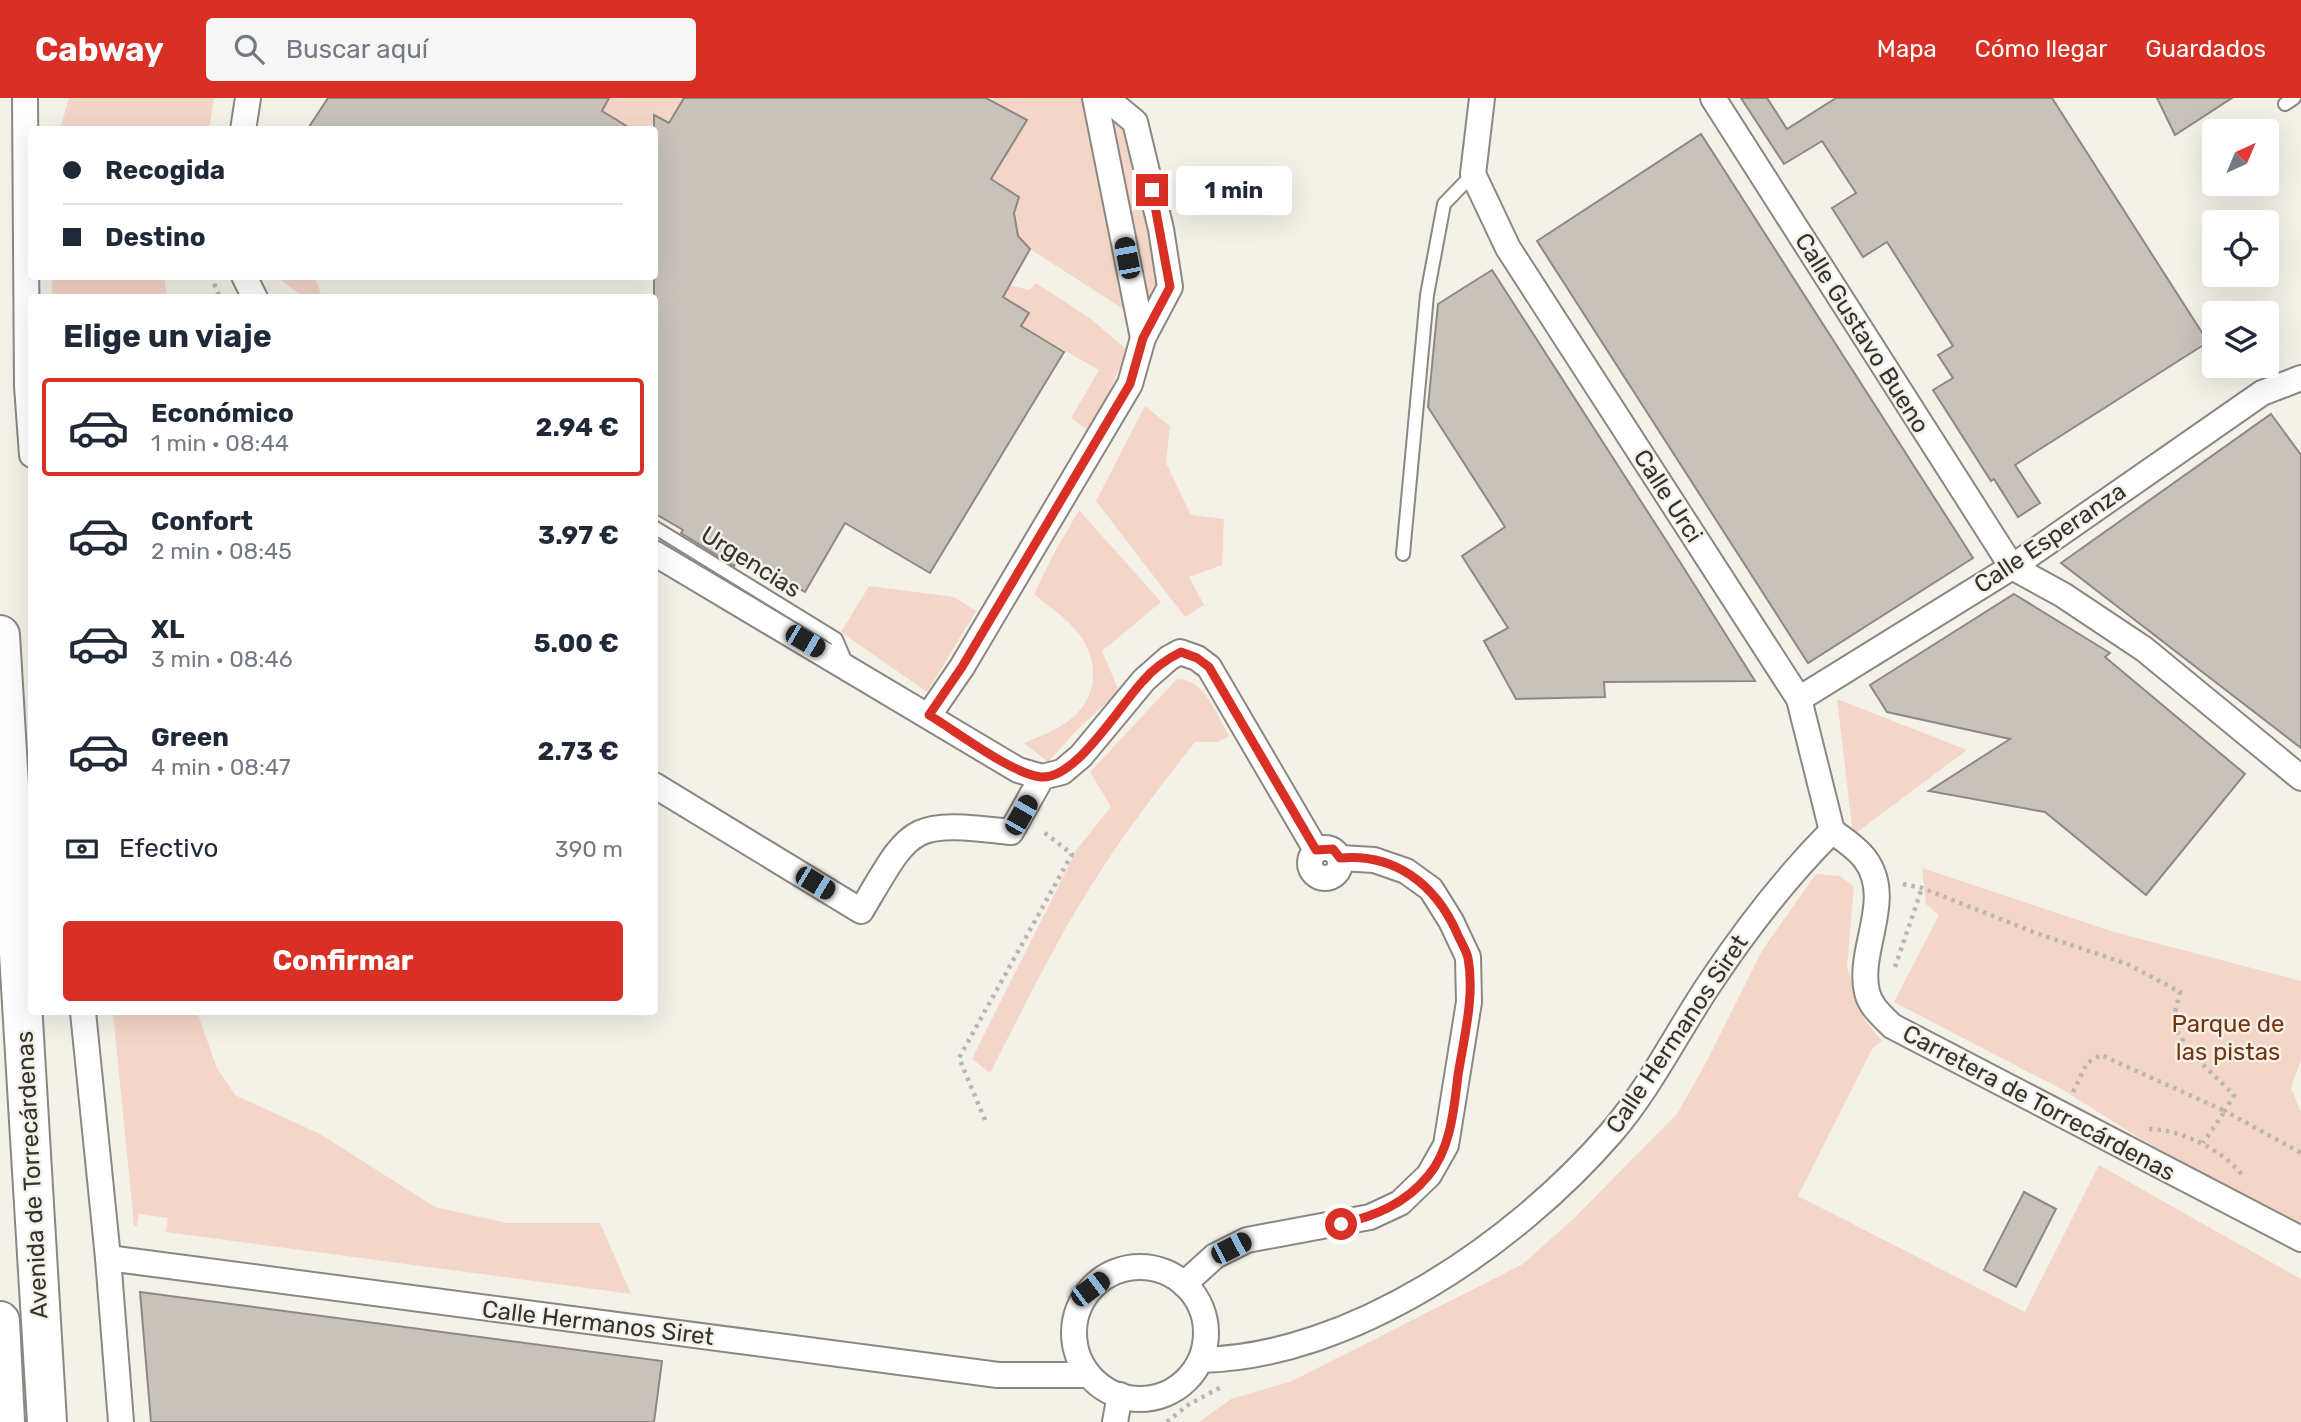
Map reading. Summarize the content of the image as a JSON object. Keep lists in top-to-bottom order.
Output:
{
  "streets": {
    "main road": ["Avenida de Torrecárdenas"],
    "street": [
      "Calle Gustavo Bueno",
      "Calle Urci",
      "Calle Esperanza",
      "Calle Hermanos Siret",
      "Carretera de Torrecárdenas"
    ],
    "lane": ["Urgencias"]
  },
  "crossings": [
    ["Calle Gustavo Bueno", "Calle Esperanza"],
    ["Calle Urci", "Calle Esperanza"],
    ["Calle Urci", "Calle Hermanos Siret"]
  ],
  "parks": ["Parque de las pistas"],
  "north": "top right",
  "page": {
    "header": "Cabway",
    "search": "Buscar aquí",
    "nav": ["Mapa", "Cómo llegar", "Guardados"],
    "banner": ["Recogida", "Destino"],
    "bubble": "1 min",
    "heading": "Elige un viaje",
    "list": [
      {
        "name": "Económico",
        "note": "1 min · 08:44",
        "value": "2.94 €"
      },
      {
        "name": "Confort",
        "note": "2 min · 08:45",
        "value": "3.97 €"
      },
      {
        "name": "XL",
        "note": "3 min · 08:46",
        "value": "5.00 €"
      },
      {
        "name": "Green",
        "note": "4 min · 08:47",
        "value": "2.73 €"
      }
    ],
    "pay": ["Efectivo", "390 m"],
    "buttons": "Confirmar"
  }
}
